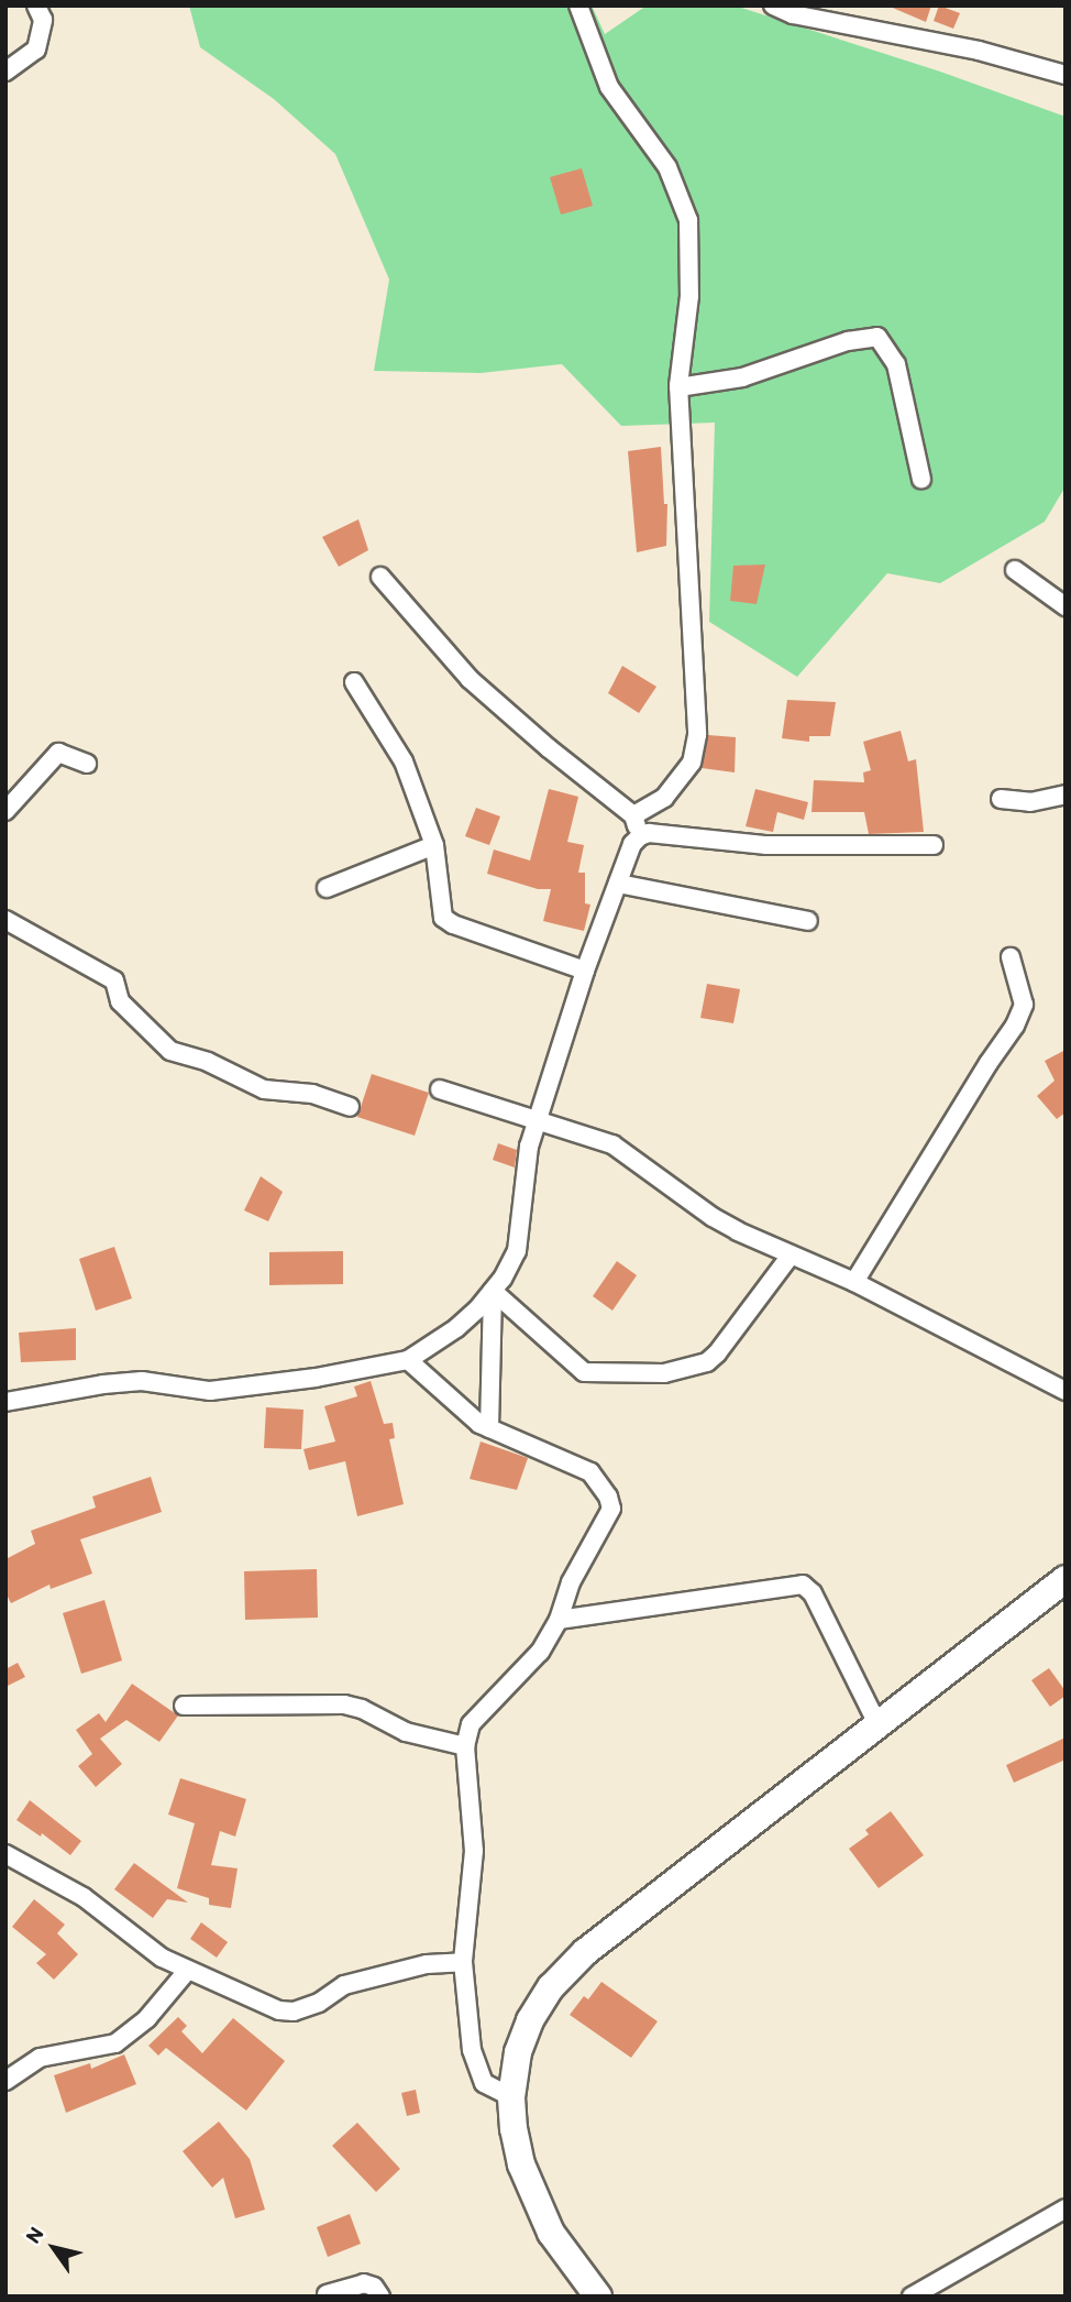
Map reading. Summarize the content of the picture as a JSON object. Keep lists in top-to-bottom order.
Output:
{
  "north": "top left"
}
